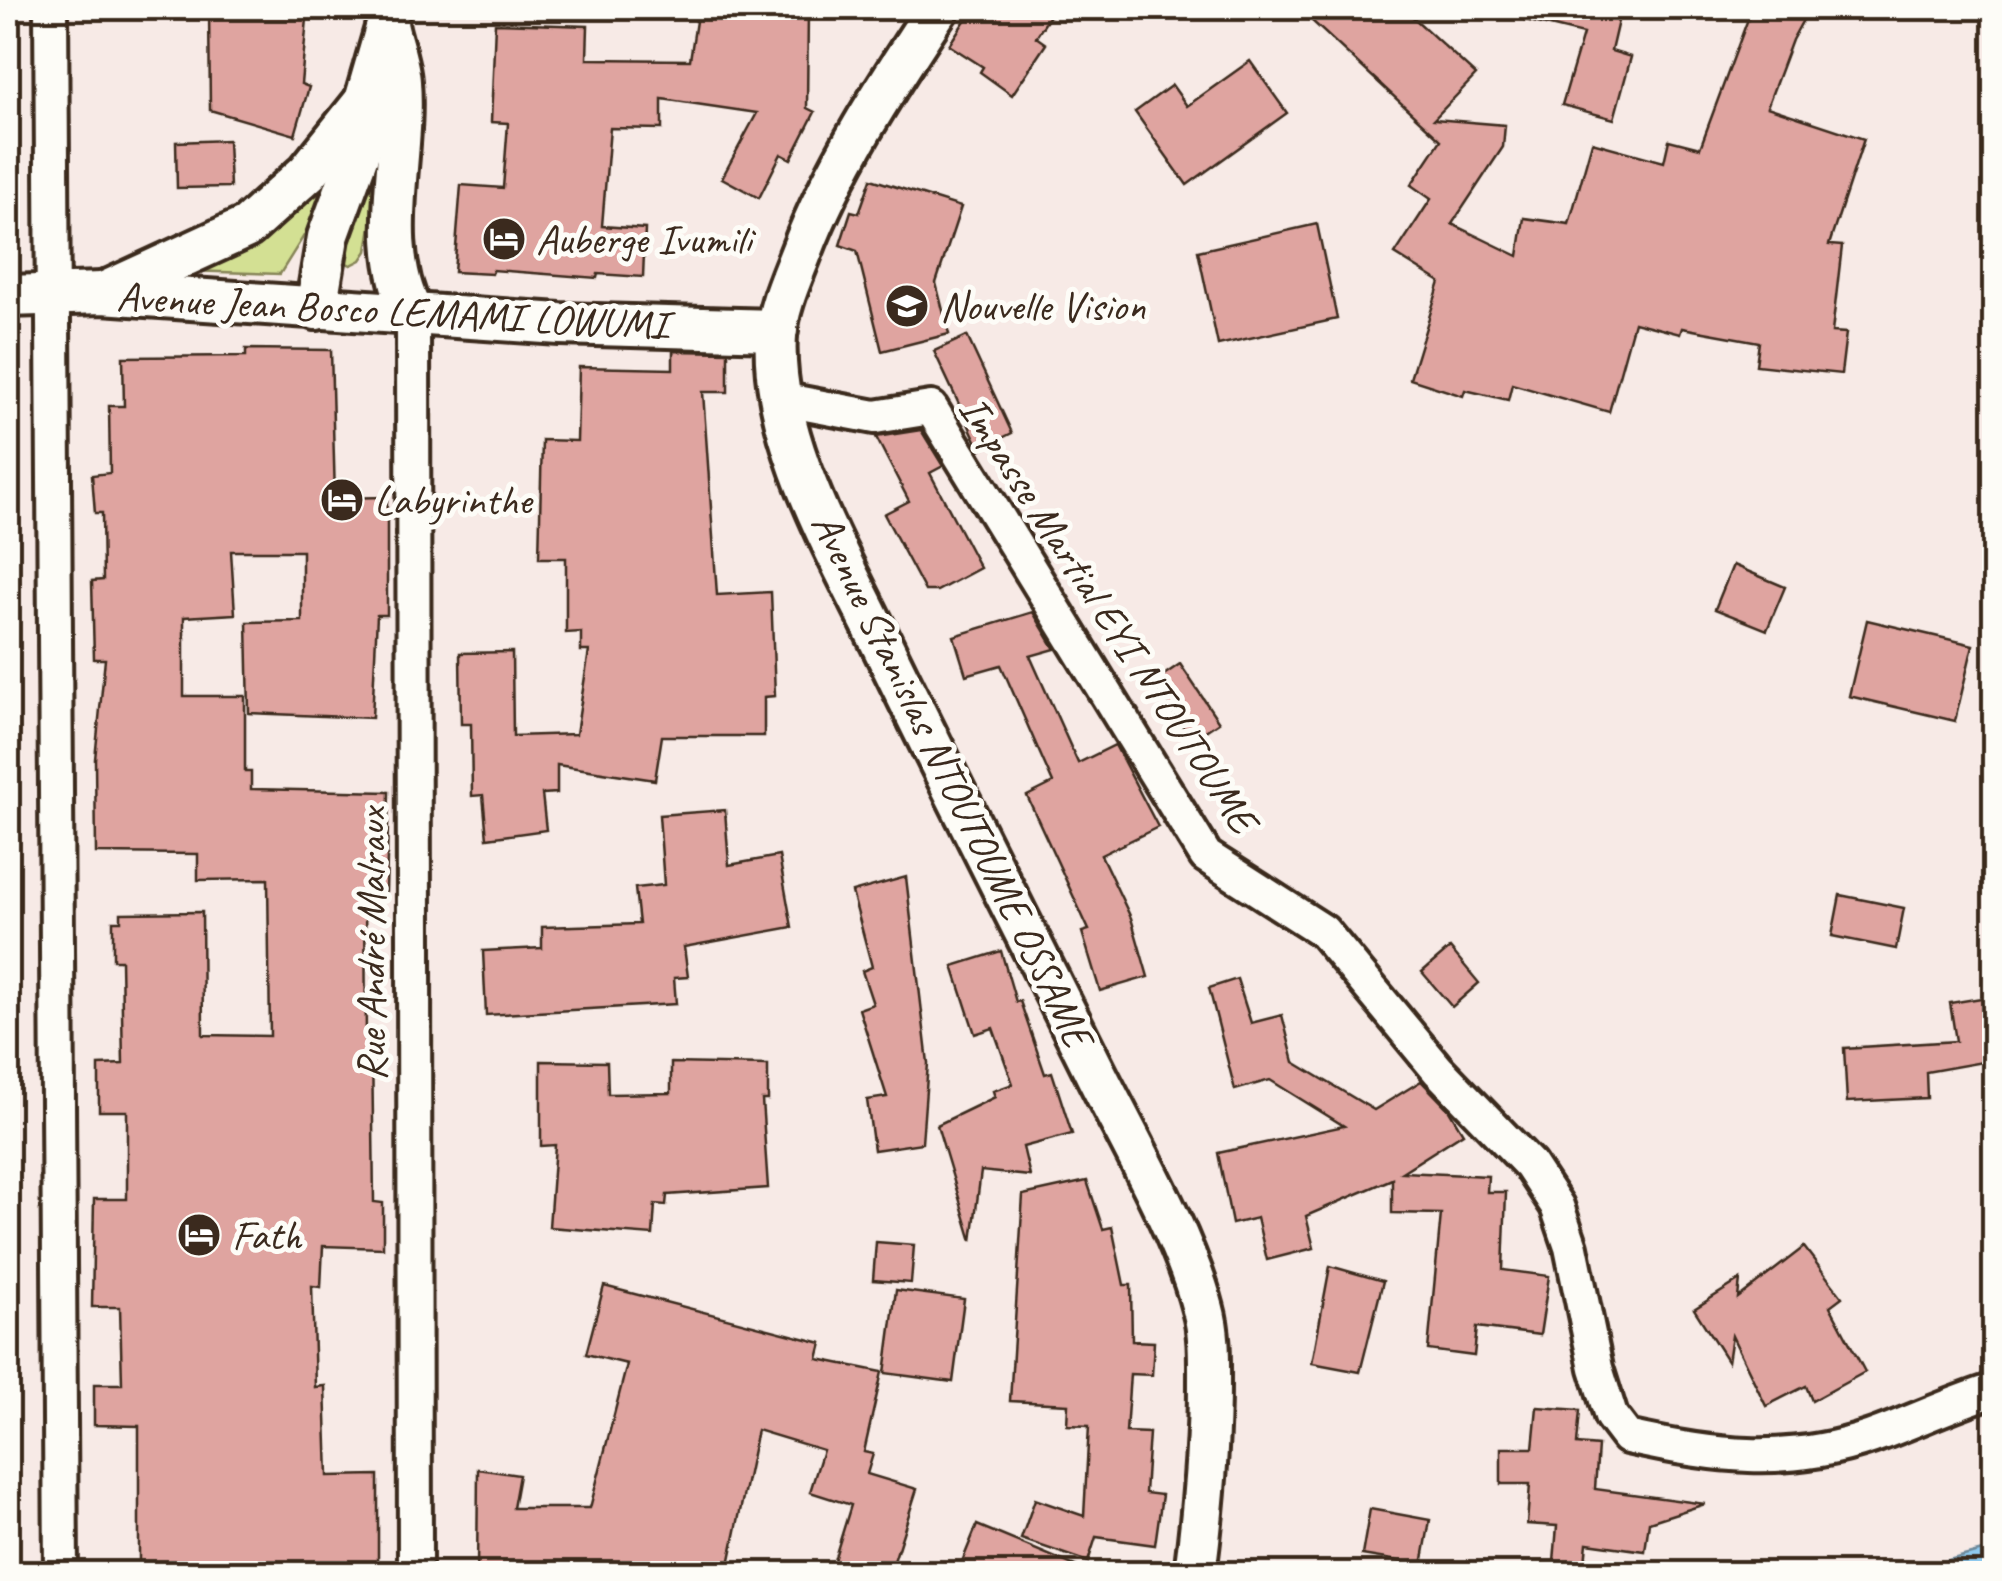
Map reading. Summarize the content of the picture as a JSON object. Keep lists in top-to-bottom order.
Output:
{
  "streets": {
    "street": [
      "Avenue Jean Bosco LEMAMI LOWUMI",
      "Impasse Martial EYI NTOUTOUME",
      "Avenue Stanislas NTOUTOUME OSSAME",
      "Rue André Malraux"
    ]
  },
  "crossings": [
    ["Avenue Jean Bosco LEMAMI LOWUMI", "Avenue Stanislas NTOUTOUME OSSAME"],
    ["Avenue Jean Bosco LEMAMI LOWUMI", "Rue André Malraux"],
    ["Impasse Martial EYI NTOUTOUME", "Avenue Stanislas NTOUTOUME OSSAME"]
  ],
  "places": {
    "hotel": ["Auberge Ivumili", "Labyrinthe", "Fath"],
    "school or university": ["Nouvelle Vision"]
  }
}
